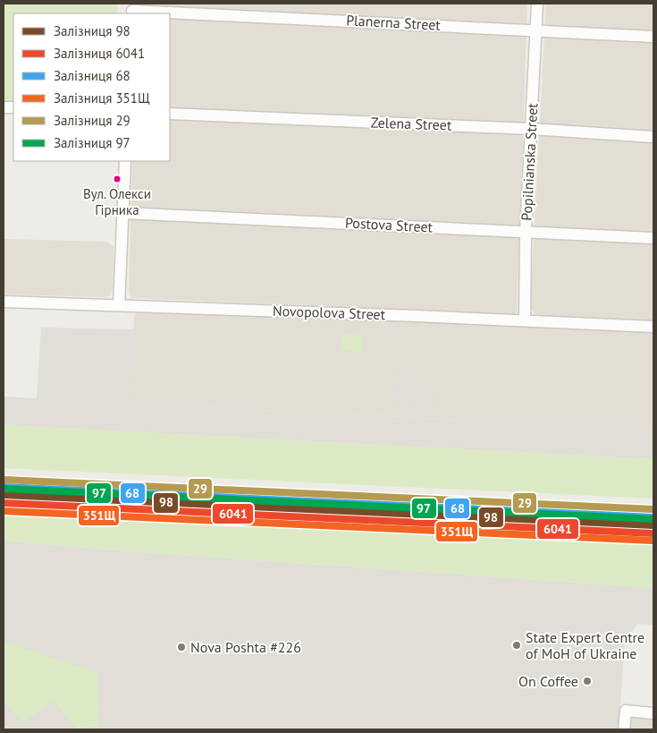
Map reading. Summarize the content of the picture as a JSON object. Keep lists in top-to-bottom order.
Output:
{
  "streets": {
    "street": [
      "Planerna Street",
      "Zelena Street",
      "Popilnianska Street",
      "Postova Street",
      "Novopolova Street"
    ]
  },
  "crossings": [
    ["Planerna Street", "Popilnianska Street"],
    ["Zelena Street", "Popilnianska Street"],
    ["Popilnianska Street", "Postova Street"],
    ["Popilnianska Street", "Novopolova Street"]
  ],
  "places": [
    "Вул. Олекси Гірника",
    "State Expert Centre of MoH of Ukraine",
    "Nova Poshta #226",
    "On Coffee"
  ],
  "lines": [
    "rail line 29",
    "rail line 68",
    "rail line 97",
    "rail line 98",
    "rail line 6041",
    "rail line 351Щ"
  ],
  "legend": [
    "Залізниця 98",
    "Залізниця 6041",
    "Залізниця 68",
    "Залізниця 351Щ",
    "Залізниця 29",
    "Залізниця 97"
  ]
}
